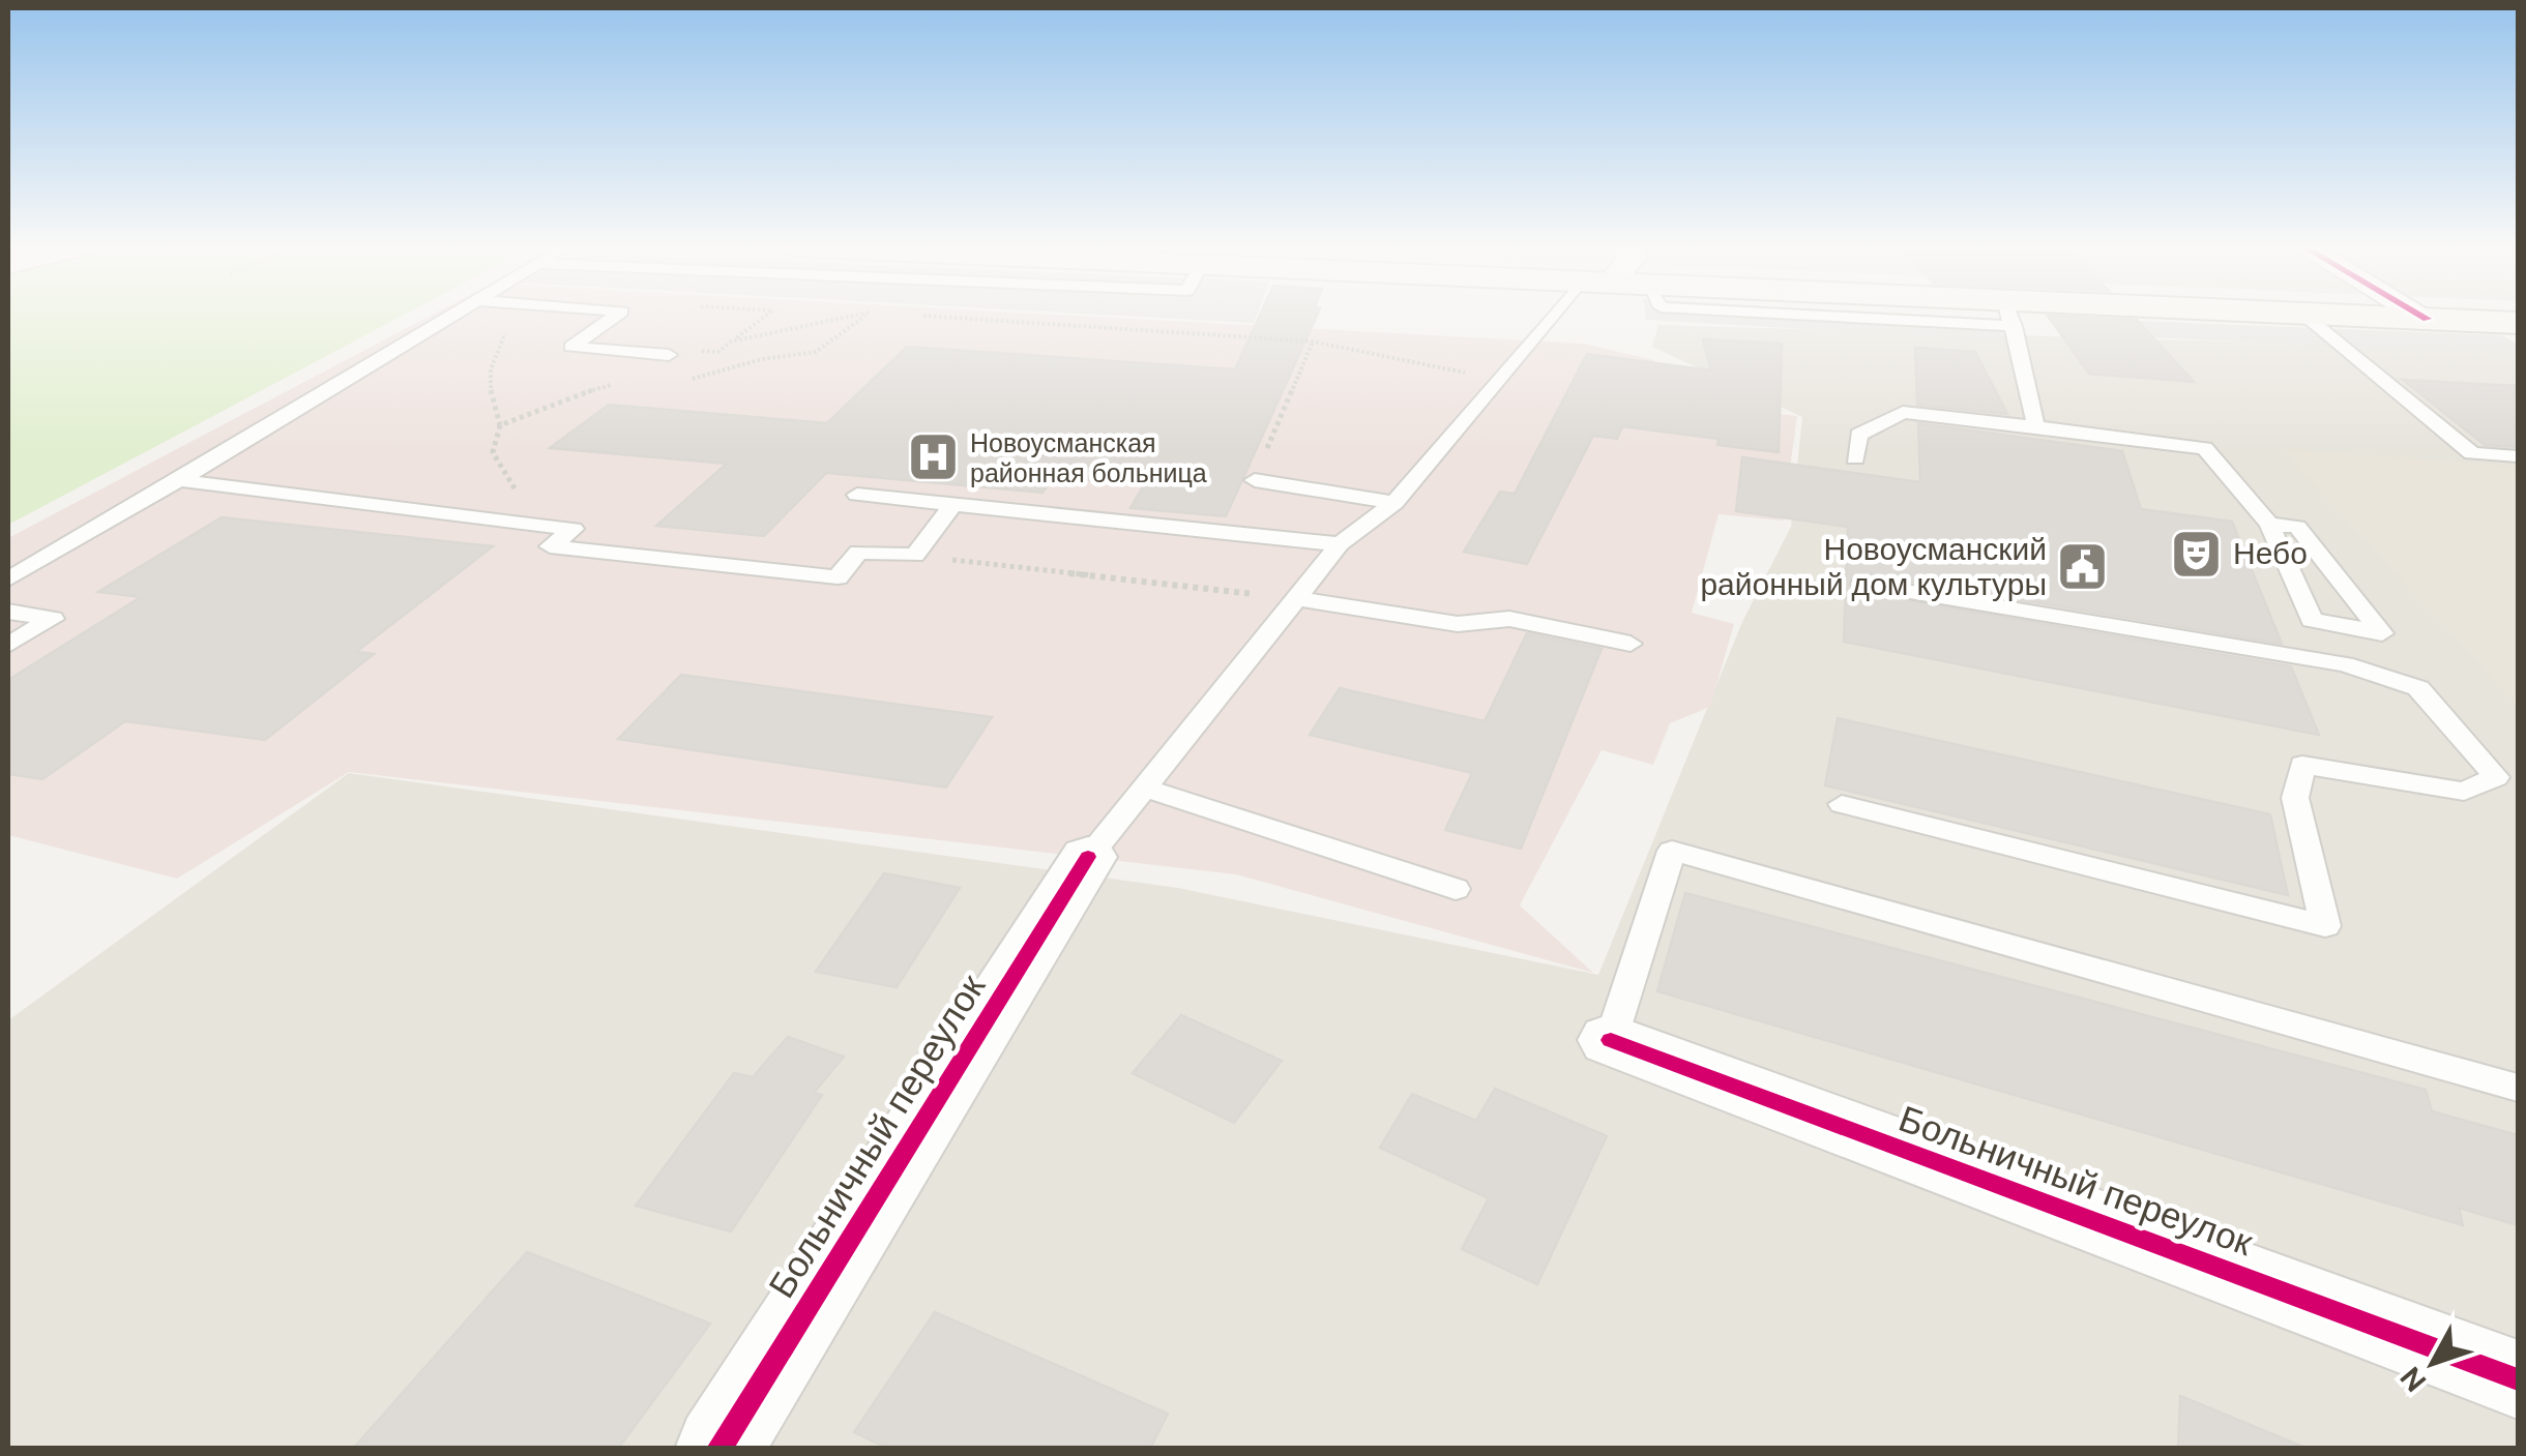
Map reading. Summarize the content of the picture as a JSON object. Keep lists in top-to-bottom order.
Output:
{
  "streets": {
    "street": ["Больничный переулок"]
  },
  "places": {
    "hospital": ["Новоусманская районная больница"],
    "theatre": ["Небо"],
    "public building": ["Новоусманский районный дом культуры"]
  },
  "north": "bottom left"
}
